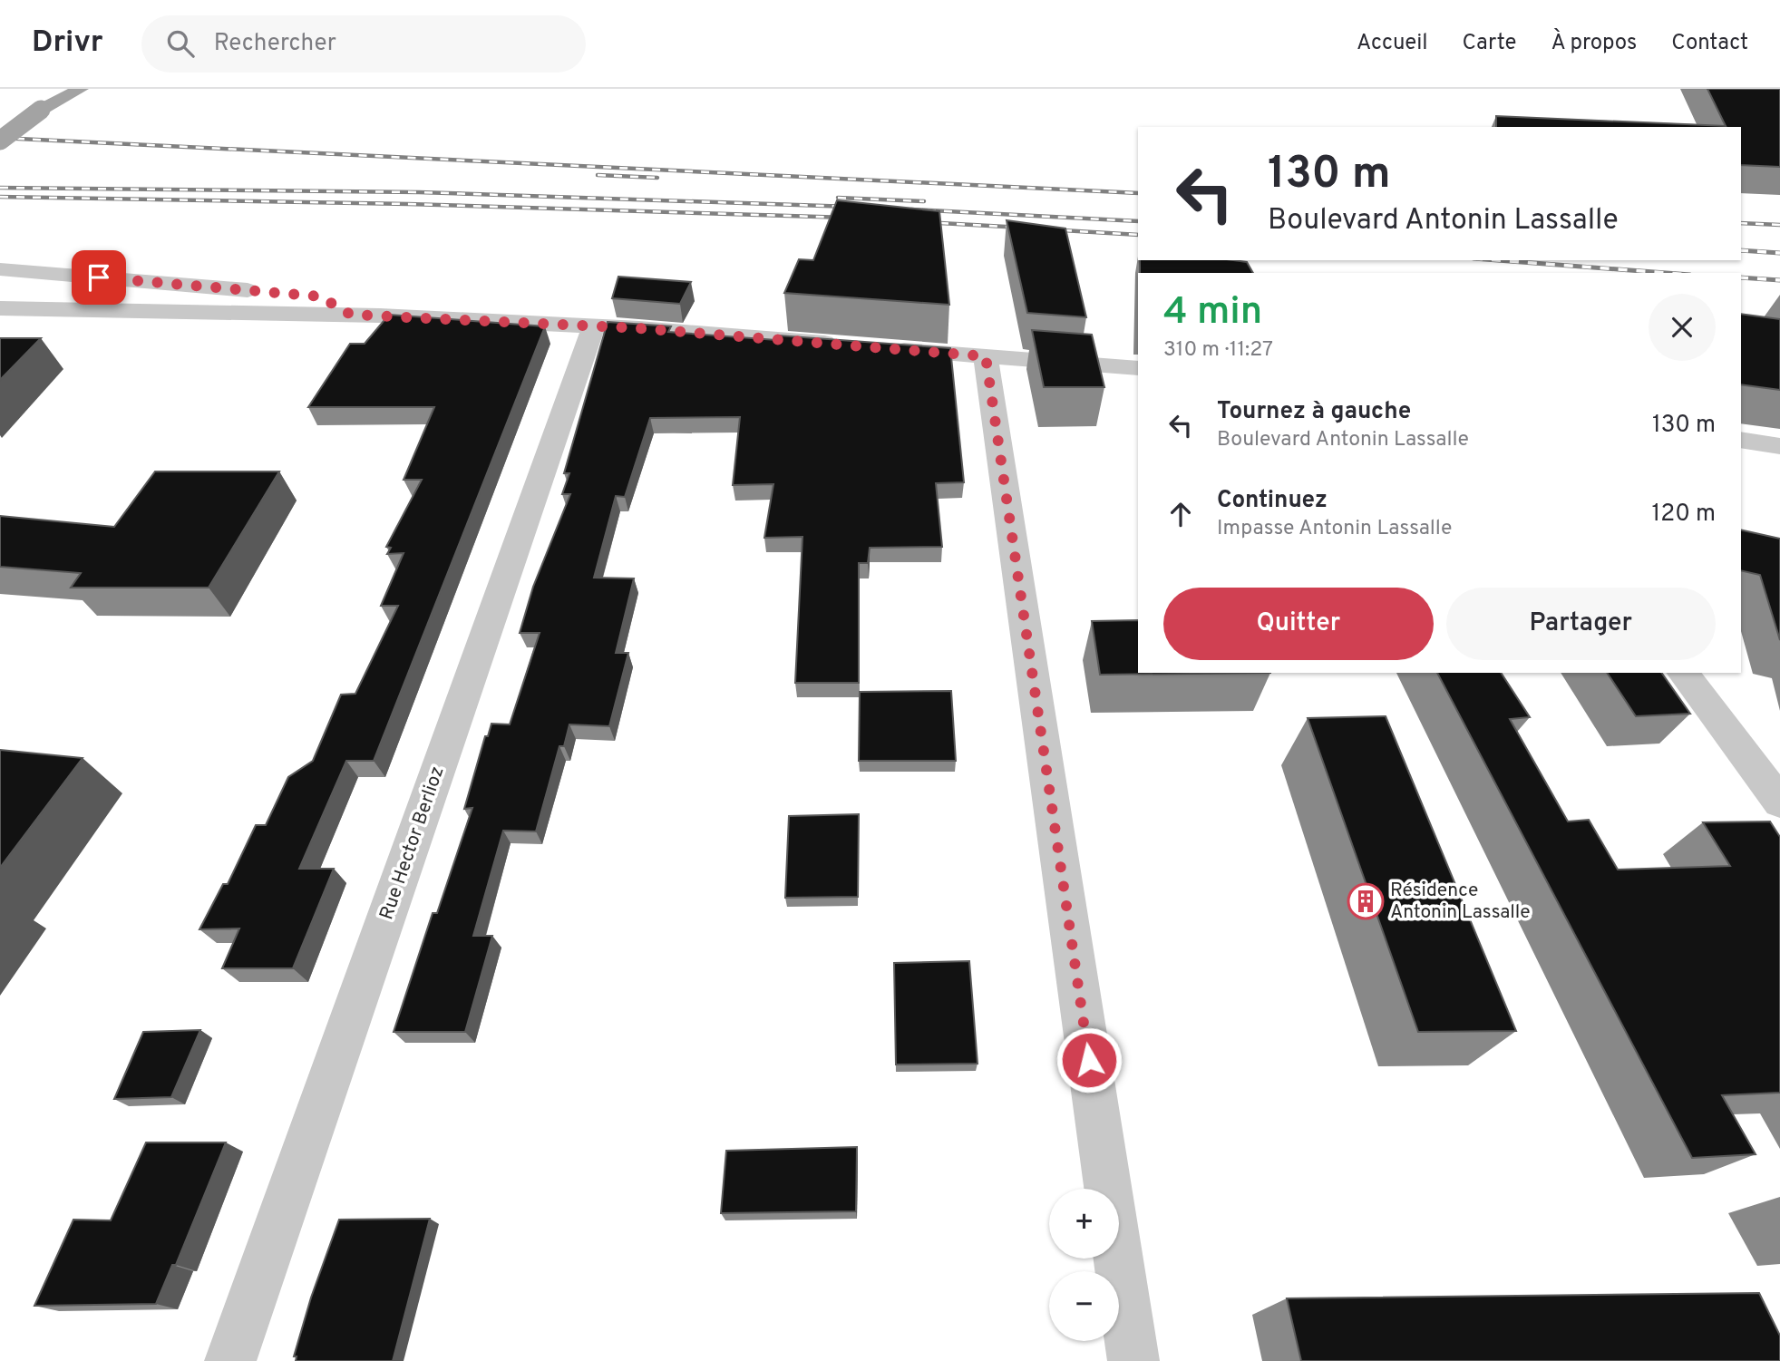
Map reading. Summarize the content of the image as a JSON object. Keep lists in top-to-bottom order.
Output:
{
  "streets": {
    "street": ["Rue Hector Berlioz"]
  },
  "places": {
    "building": ["Résidence Antonin Lassalle"]
  },
  "page": {
    "header": "Drivr",
    "search": "Rechercher",
    "nav": [
      "Accueil",
      "Carte",
      "À propos",
      "Contact"
    ],
    "turn": ["130 m", "Boulevard Antonin Lassalle"],
    "heading": ["4 min", "310 m · 11:27"],
    "list": [
      {
        "name": "Tournez à gauche",
        "note": "Boulevard Antonin Lassalle",
        "value": "130 m"
      },
      {
        "name": "Continuez",
        "note": "Impasse Antonin Lassalle",
        "value": "120 m"
      }
    ],
    "buttons": ["Quitter", "Partager"],
    "map_buttons": ["+", "−"]
  }
}
